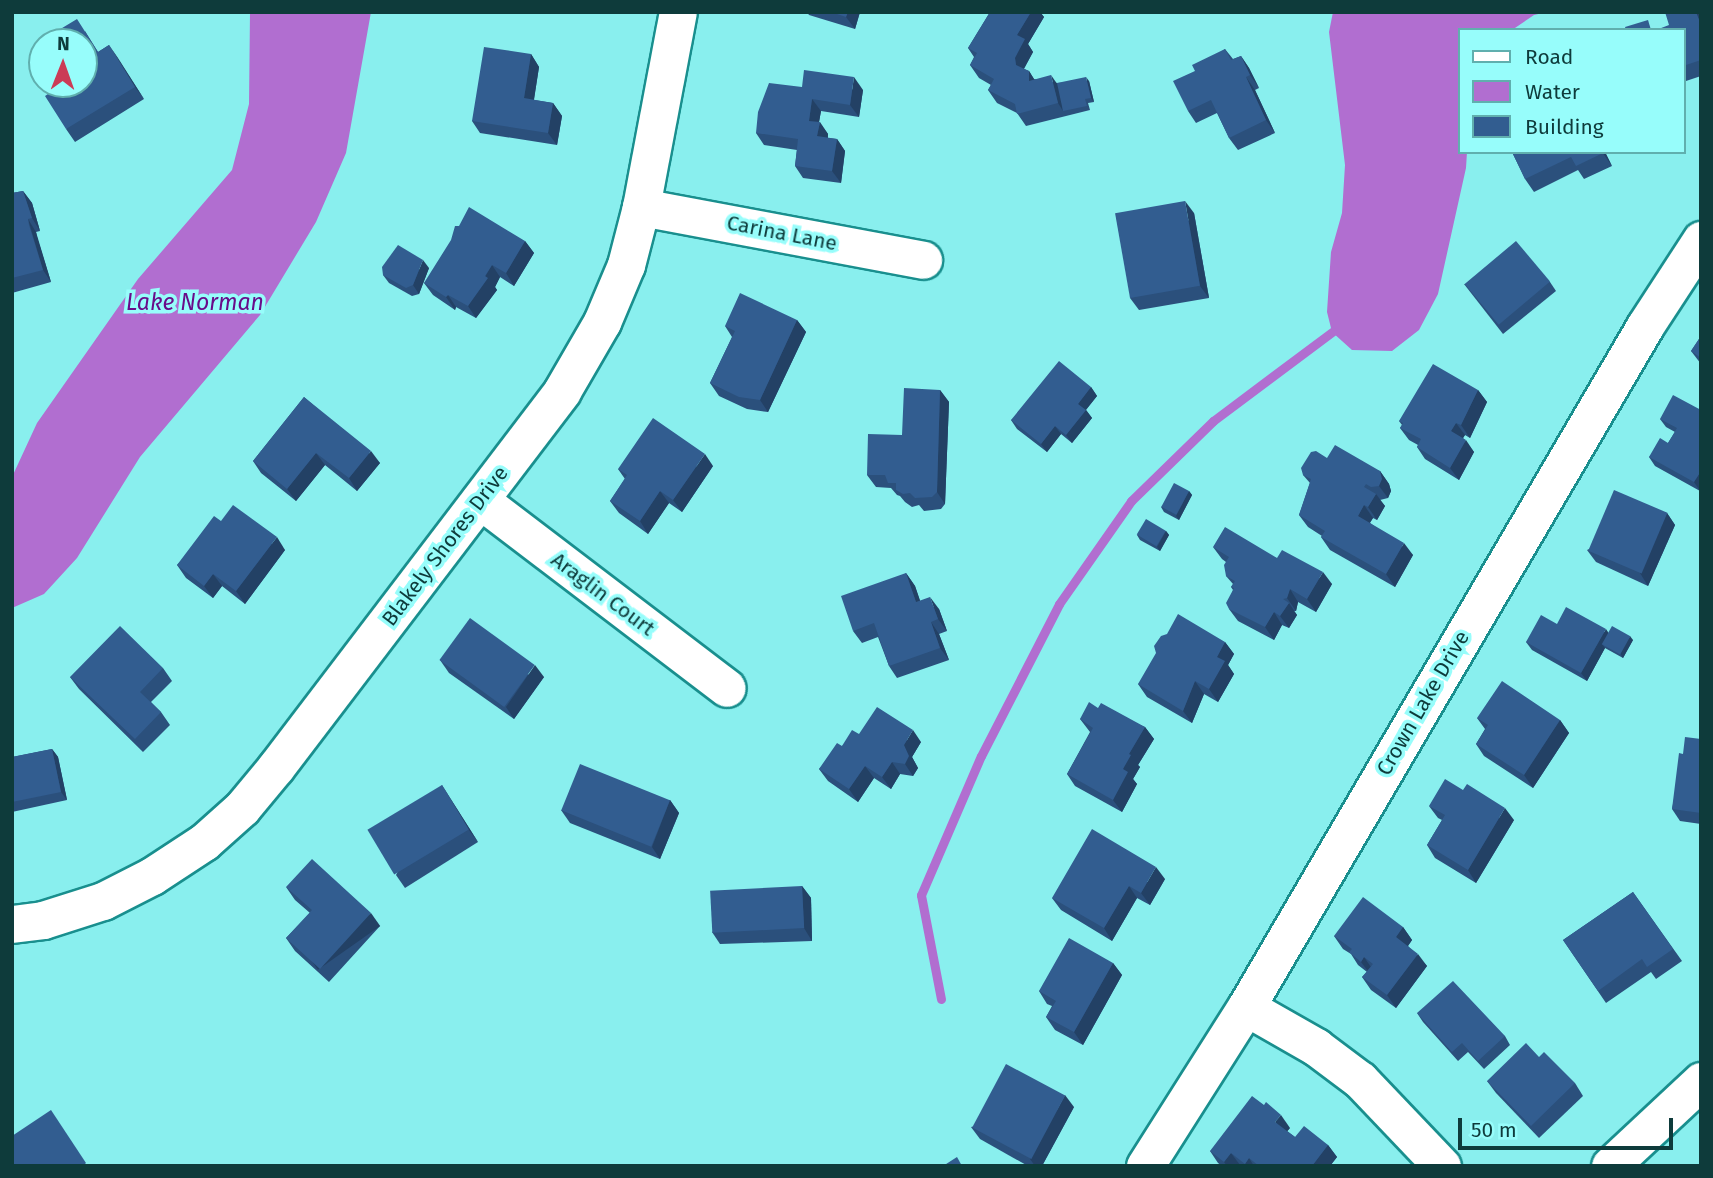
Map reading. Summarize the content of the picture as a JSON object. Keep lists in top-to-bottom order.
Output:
{
  "streets": {
    "street": [
      "Carina Lane",
      "Blakely Shores Drive",
      "Araglin Court",
      "Crown Lake Drive"
    ]
  },
  "crossings": [
    ["Carina Lane", "Blakely Shores Drive"],
    ["Blakely Shores Drive", "Araglin Court"]
  ],
  "water": ["Lake Norman"],
  "legend": ["Road", "Water", "Building"],
  "scale_bar": "50 m",
  "north": "top"
}
